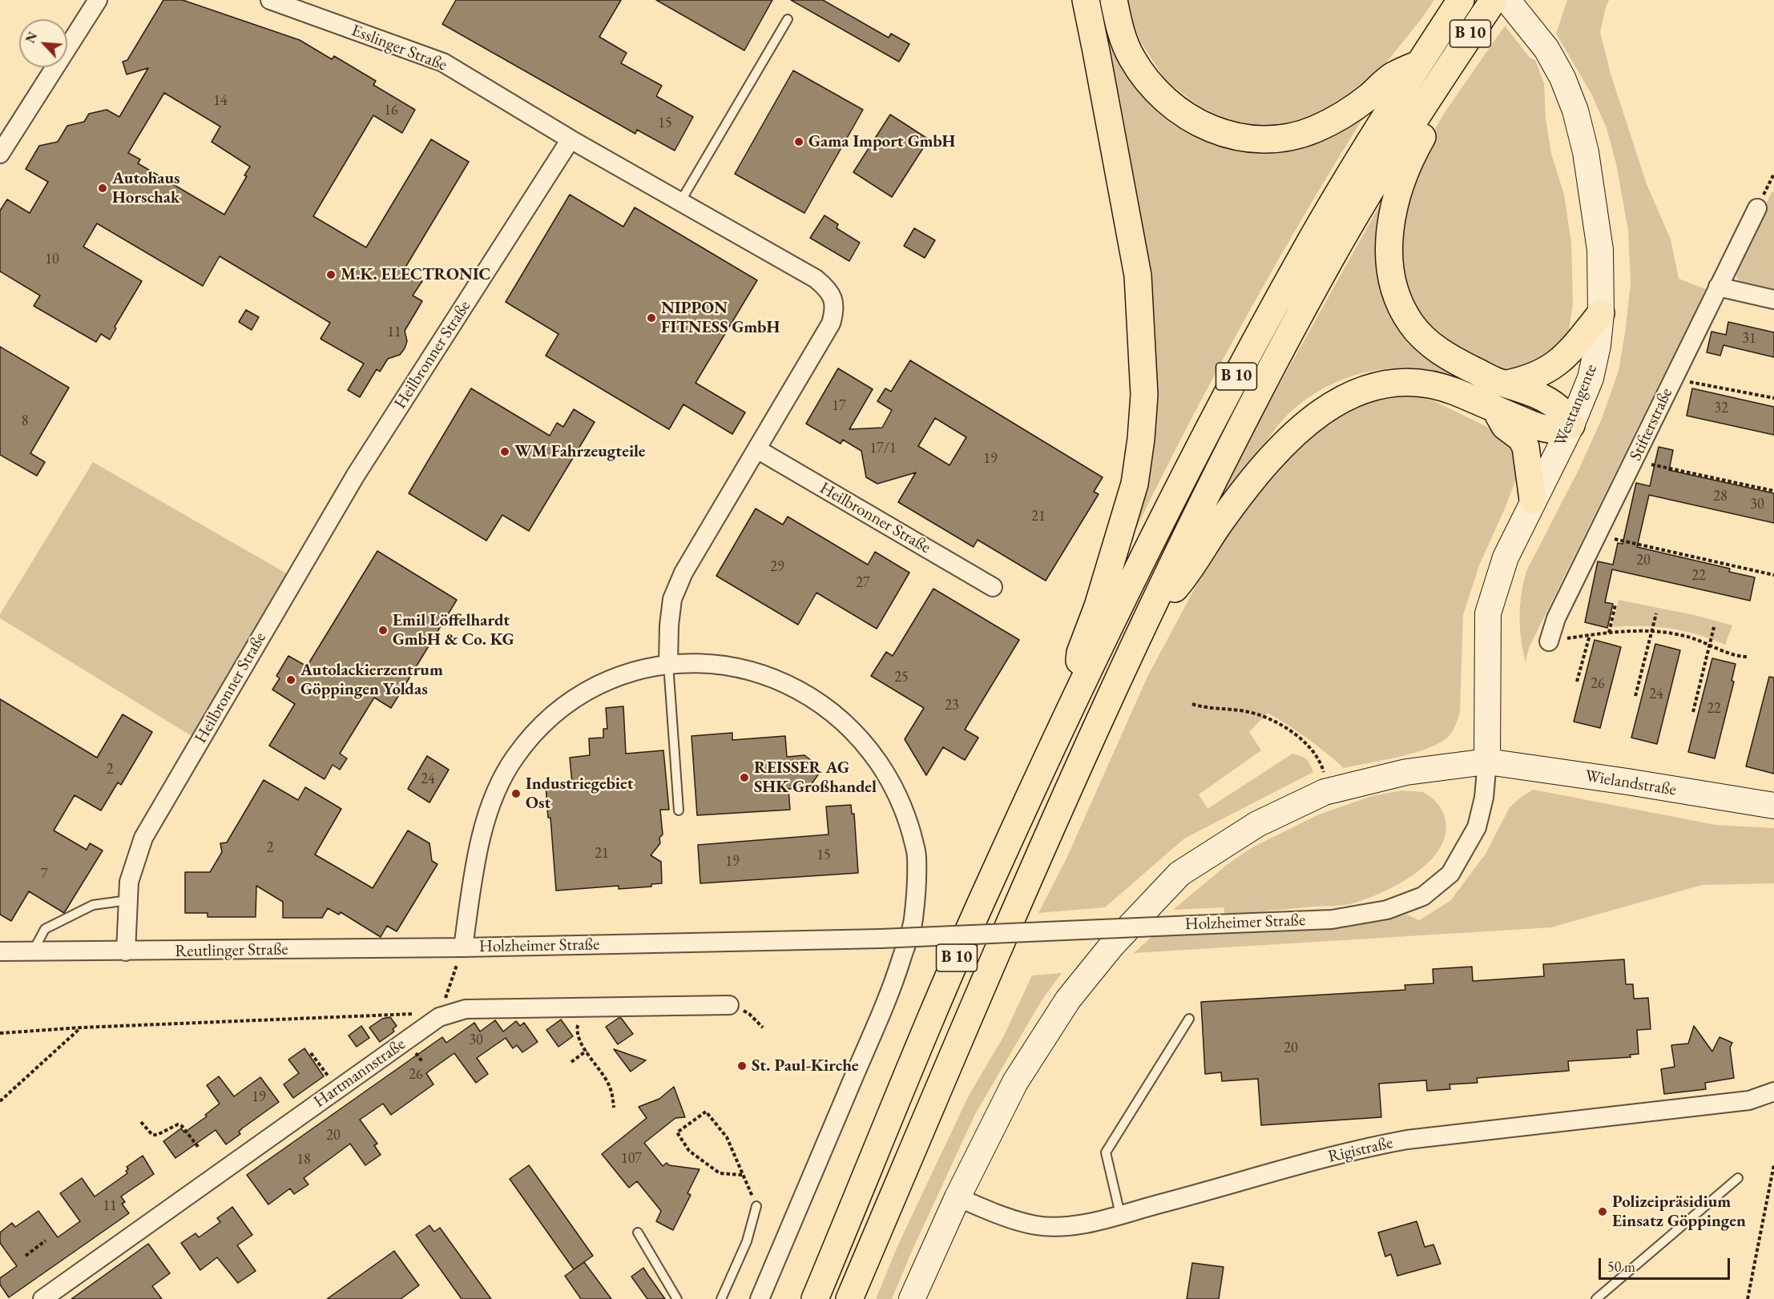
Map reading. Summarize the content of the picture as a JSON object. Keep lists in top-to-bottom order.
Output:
{
  "streets": {
    "highway": ["B 10"],
    "main road": ["Westtangente", "Wielandstraße"],
    "street": [
      "Esslinger Straße",
      "Heilbronner Straße",
      "Stifterstraße",
      "Holzheimer Straße",
      "Reutlinger Straße",
      "Hartmannstraße",
      "Rigistraße"
    ]
  },
  "crossings": [
    ["Esslinger Straße", "Heilbronner Straße"],
    ["Heilbronner Straße", "Reutlinger Straße"],
    ["Westtangente", "Wielandstraße"],
    ["Westtangente", "Holzheimer Straße"],
    ["Wielandstraße", "Holzheimer Straße"],
    ["Wielandstraße", "Rigistraße"],
    ["Holzheimer Straße", "Reutlinger Straße"]
  ],
  "places": [
    "Gama Import GmbH",
    "Autohaus Horschak",
    "M.K. ELECTRONIC",
    "NIPPON FITNESS GmbH",
    "WM Fahrzeugteile",
    "Emil Löffelhardt GmbH & Co. KG",
    "Autolackierzentrum Göppingen Yoldas",
    "REISSER AG SHK Großhandel",
    "Industriegebiet Ost",
    "St. Paul-Kirche",
    "Polizeipräsidium Einsatz Göppingen"
  ],
  "house_numbers": [
    "14",
    "16",
    "15",
    "10",
    "11",
    "31",
    "17",
    "32",
    "8",
    "17/1",
    "19",
    "28",
    "30",
    "21",
    "20",
    "29",
    "22",
    "27",
    "25",
    "26",
    "24",
    "23",
    "22",
    "2",
    "24",
    "2",
    "21",
    "15",
    "19",
    "7",
    "30",
    "20",
    "26",
    "19",
    "20",
    "107",
    "18",
    "11"
  ],
  "scale_bar": "50 m",
  "north": "top left"
}
